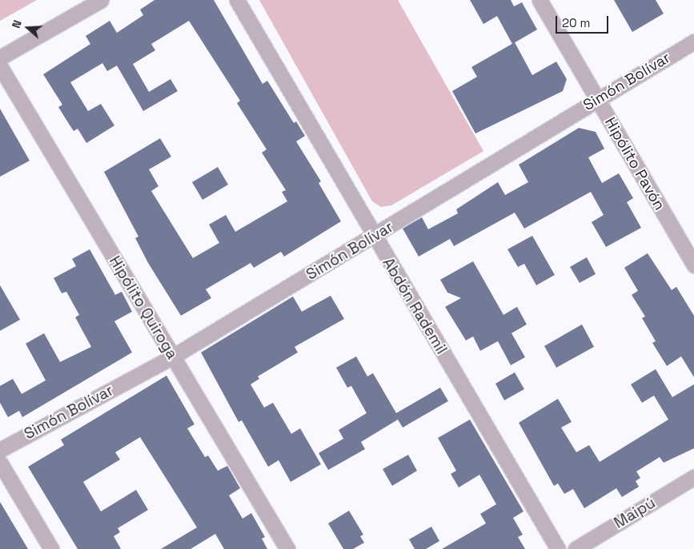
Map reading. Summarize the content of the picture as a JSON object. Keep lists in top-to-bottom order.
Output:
{
  "streets": {
    "street": [
      "Simón Bolívar",
      "Hipólito Pavón",
      "Abdón Rademil",
      "Hipólito Quiroga",
      "Maipú"
    ]
  },
  "crossings": [
    ["Simón Bolívar", "Hipólito Pavón"],
    ["Simón Bolívar", "Abdón Rademil"],
    ["Simón Bolívar", "Hipólito Quiroga"]
  ],
  "scale_bar": "20 m",
  "north": "left"
}
